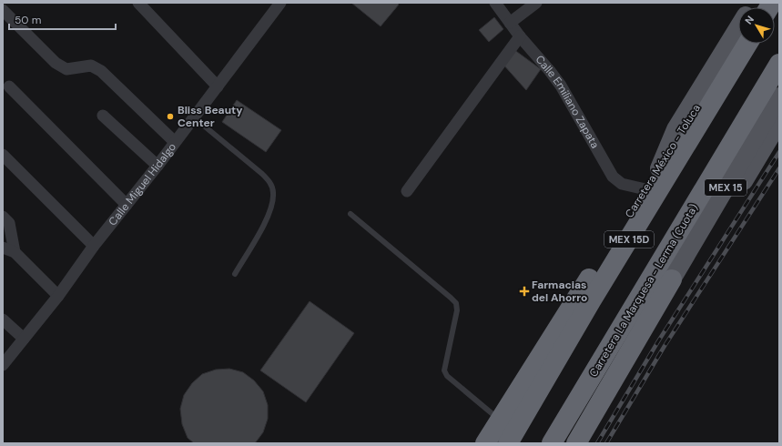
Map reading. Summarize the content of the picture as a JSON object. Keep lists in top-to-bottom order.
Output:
{
  "streets": {
    "highway": [
      "Carretera México - Toluca",
      "MEX 15",
      "MEX 15D",
      "Carretera La Marquesa - Lerma (Cuota)"
    ],
    "street": ["Calle Emiliano Zapata", "Calle Miguel Hidalgo"]
  },
  "crossings": [
    ["Calle Emiliano Zapata", "Carretera México - Toluca"]
  ],
  "places": {
    "other": ["Bliss Beauty Center"],
    "health": ["Farmacias del Ahorro"]
  },
  "scale_bar": "50 m",
  "north": "top left"
}
